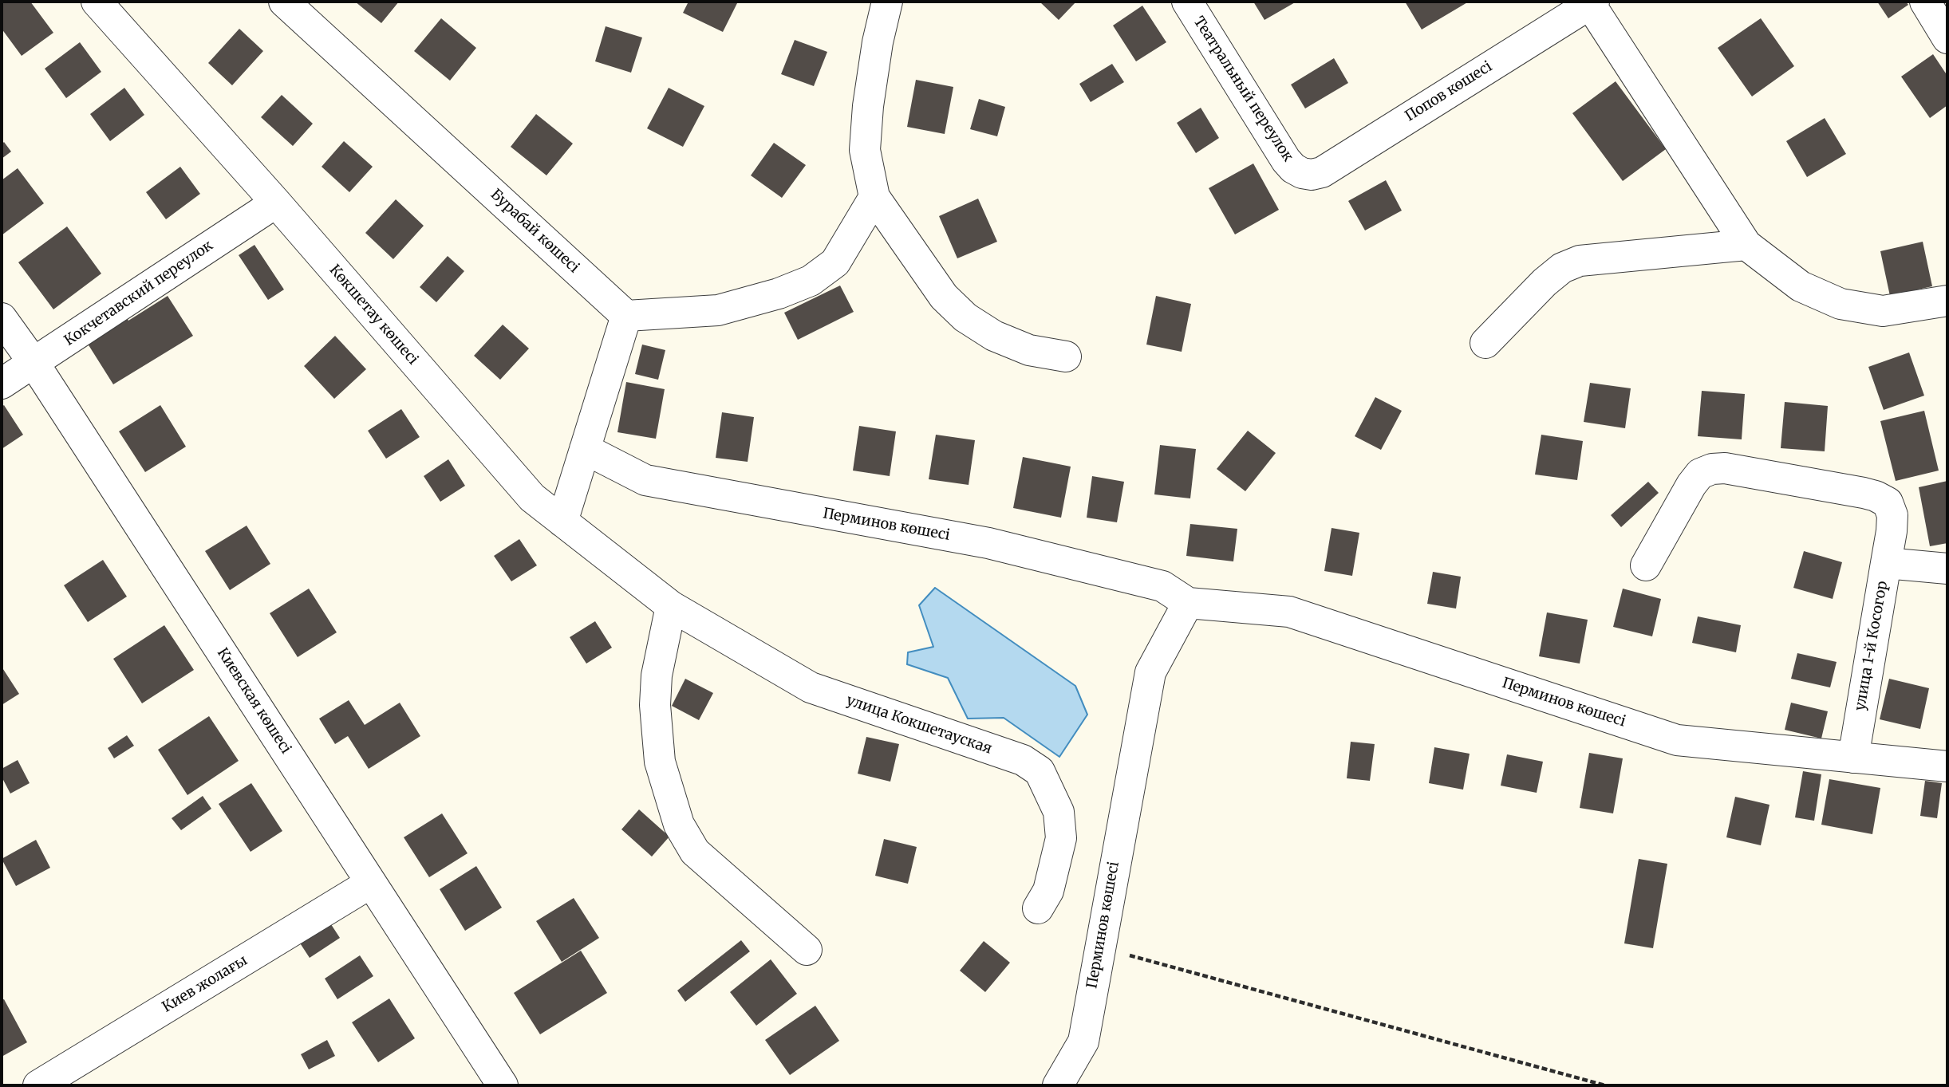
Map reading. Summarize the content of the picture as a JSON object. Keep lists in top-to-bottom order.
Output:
{
  "streets": {
    "street": [
      "Театральный переулок",
      "Попов көшесі",
      "Бурабай көшесі",
      "Кокчетавский переулок",
      "Көкшетау көшесі",
      "Перминов көшесі",
      "улица 1-й Косогор",
      "Киевская көшесі",
      "улица Кокшетауская",
      "Киев жолағы"
    ]
  },
  "crossings": [
    ["Театральный переулок", "Попов көшесі"],
    ["Кокчетавский переулок", "Көкшетау көшесі"],
    ["Кокчетавский переулок", "Киевская көшесі"],
    ["Көкшетау көшесі", "улица Кокшетауская"],
    ["Перминов көшесі", "улица 1-й Косогор"],
    ["Киевская көшесі", "Киев жолағы"]
  ]
}
